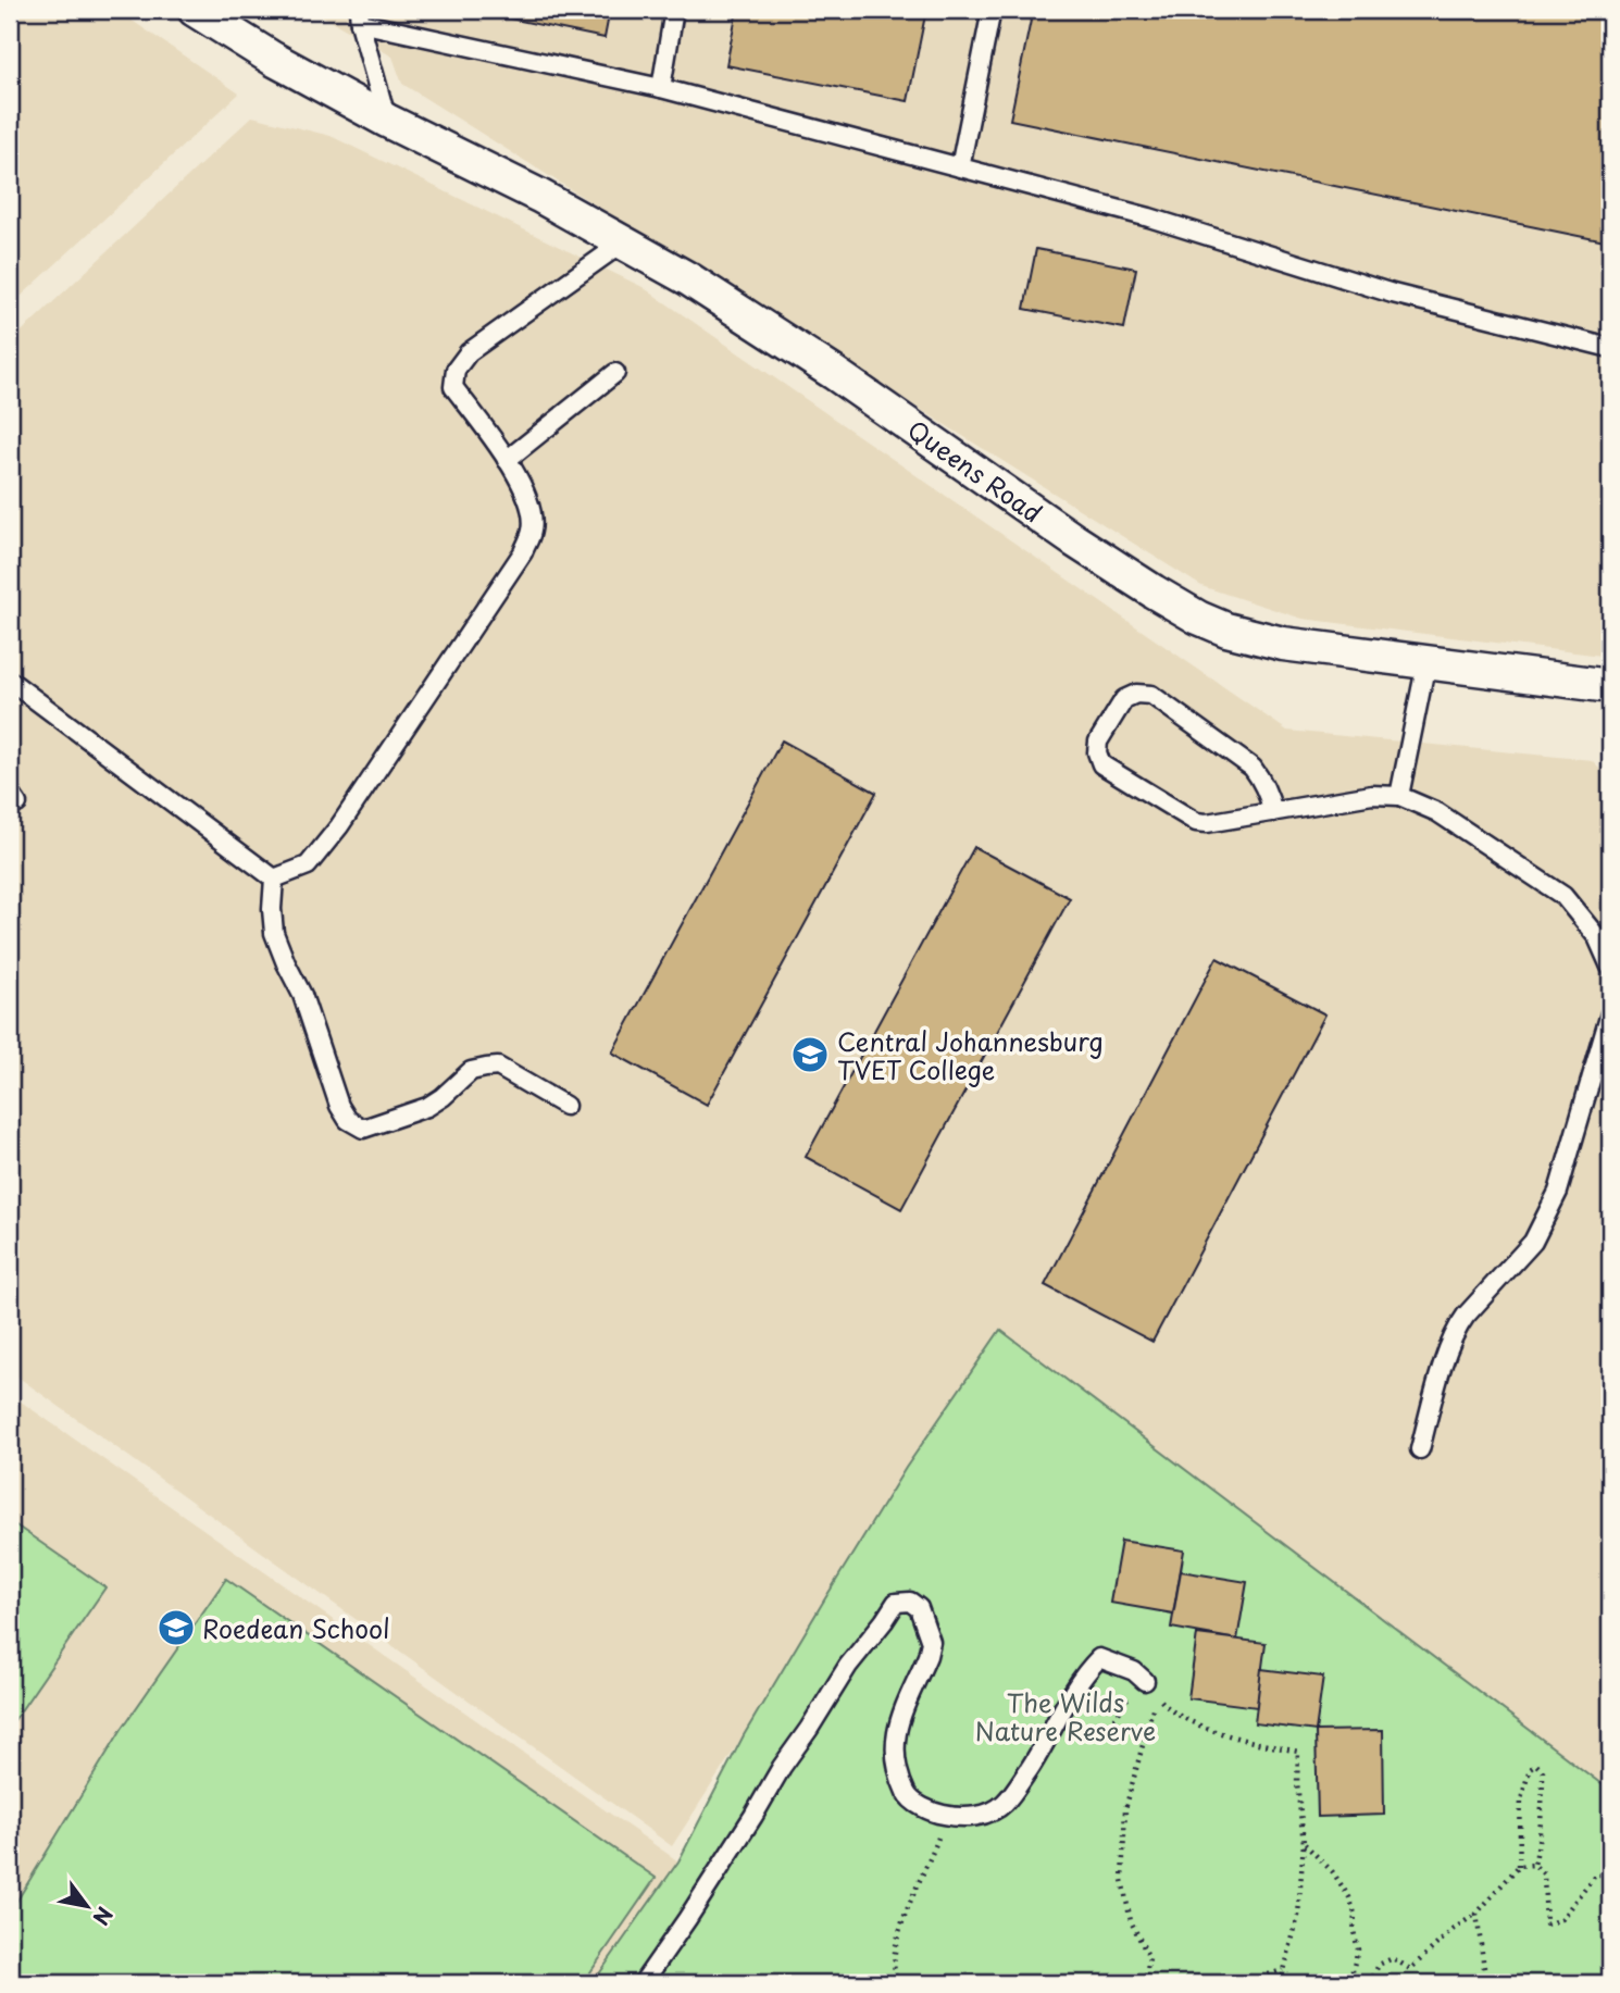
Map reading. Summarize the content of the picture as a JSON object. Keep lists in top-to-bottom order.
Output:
{
  "streets": {
    "street": ["Queens Road"]
  },
  "parks": ["The Wilds Nature Reserve"],
  "places": {
    "school or university": ["Central Johannesburg TVET College", "Roedean School"]
  },
  "north": "bottom right"
}
